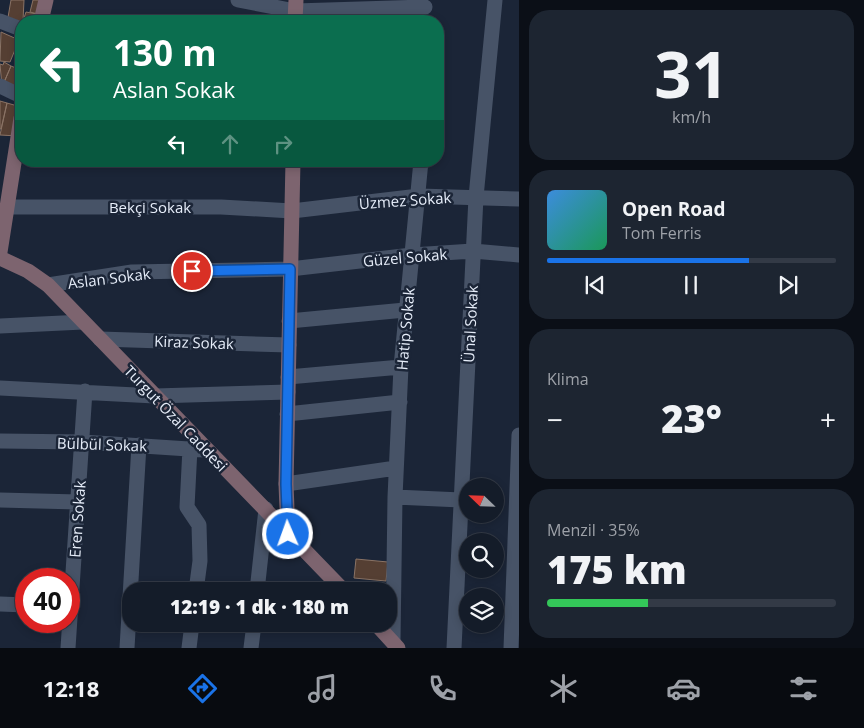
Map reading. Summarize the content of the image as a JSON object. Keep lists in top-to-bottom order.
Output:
{
  "streets": {
    "street": [
      "Üzmez Sokak",
      "Bekçi Sokak",
      "Güzel Sokak",
      "Aslan Sokak",
      "Ünal Sokak",
      "Hatip Sokak",
      "Kiraz Sokak",
      "Turgut Özal Caddesi",
      "Bülbül Sokak",
      "Eren Sokak"
    ]
  },
  "crossings": [
    ["Üzmez Sokak", "Bekçi Sokak"],
    ["Üzmez Sokak", "Ünal Sokak"],
    ["Üzmez Sokak", "Hatip Sokak"],
    ["Güzel Sokak", "Aslan Sokak"],
    ["Güzel Sokak", "Ünal Sokak"],
    ["Güzel Sokak", "Hatip Sokak"],
    ["Aslan Sokak", "Turgut Özal Caddesi"],
    ["Kiraz Sokak", "Turgut Özal Caddesi"],
    ["Turgut Özal Caddesi", "Bülbül Sokak"],
    ["Bülbül Sokak", "Eren Sokak"]
  ],
  "north": "top left",
  "page": {
    "tile": [
      ["31", "km/h"],
      "Klima",
      ["Menzil · 35%", "175 km"]
    ],
    "turn": ["130 m", "Aslan Sokak"],
    "song": ["Open Road", "Tom Ferris"],
    "heat": ["−", "23°", "+"],
    "limit": "40",
    "trip": "12:19 · 1 dk · 180 m",
    "tabs": "12:18"
  }
}
